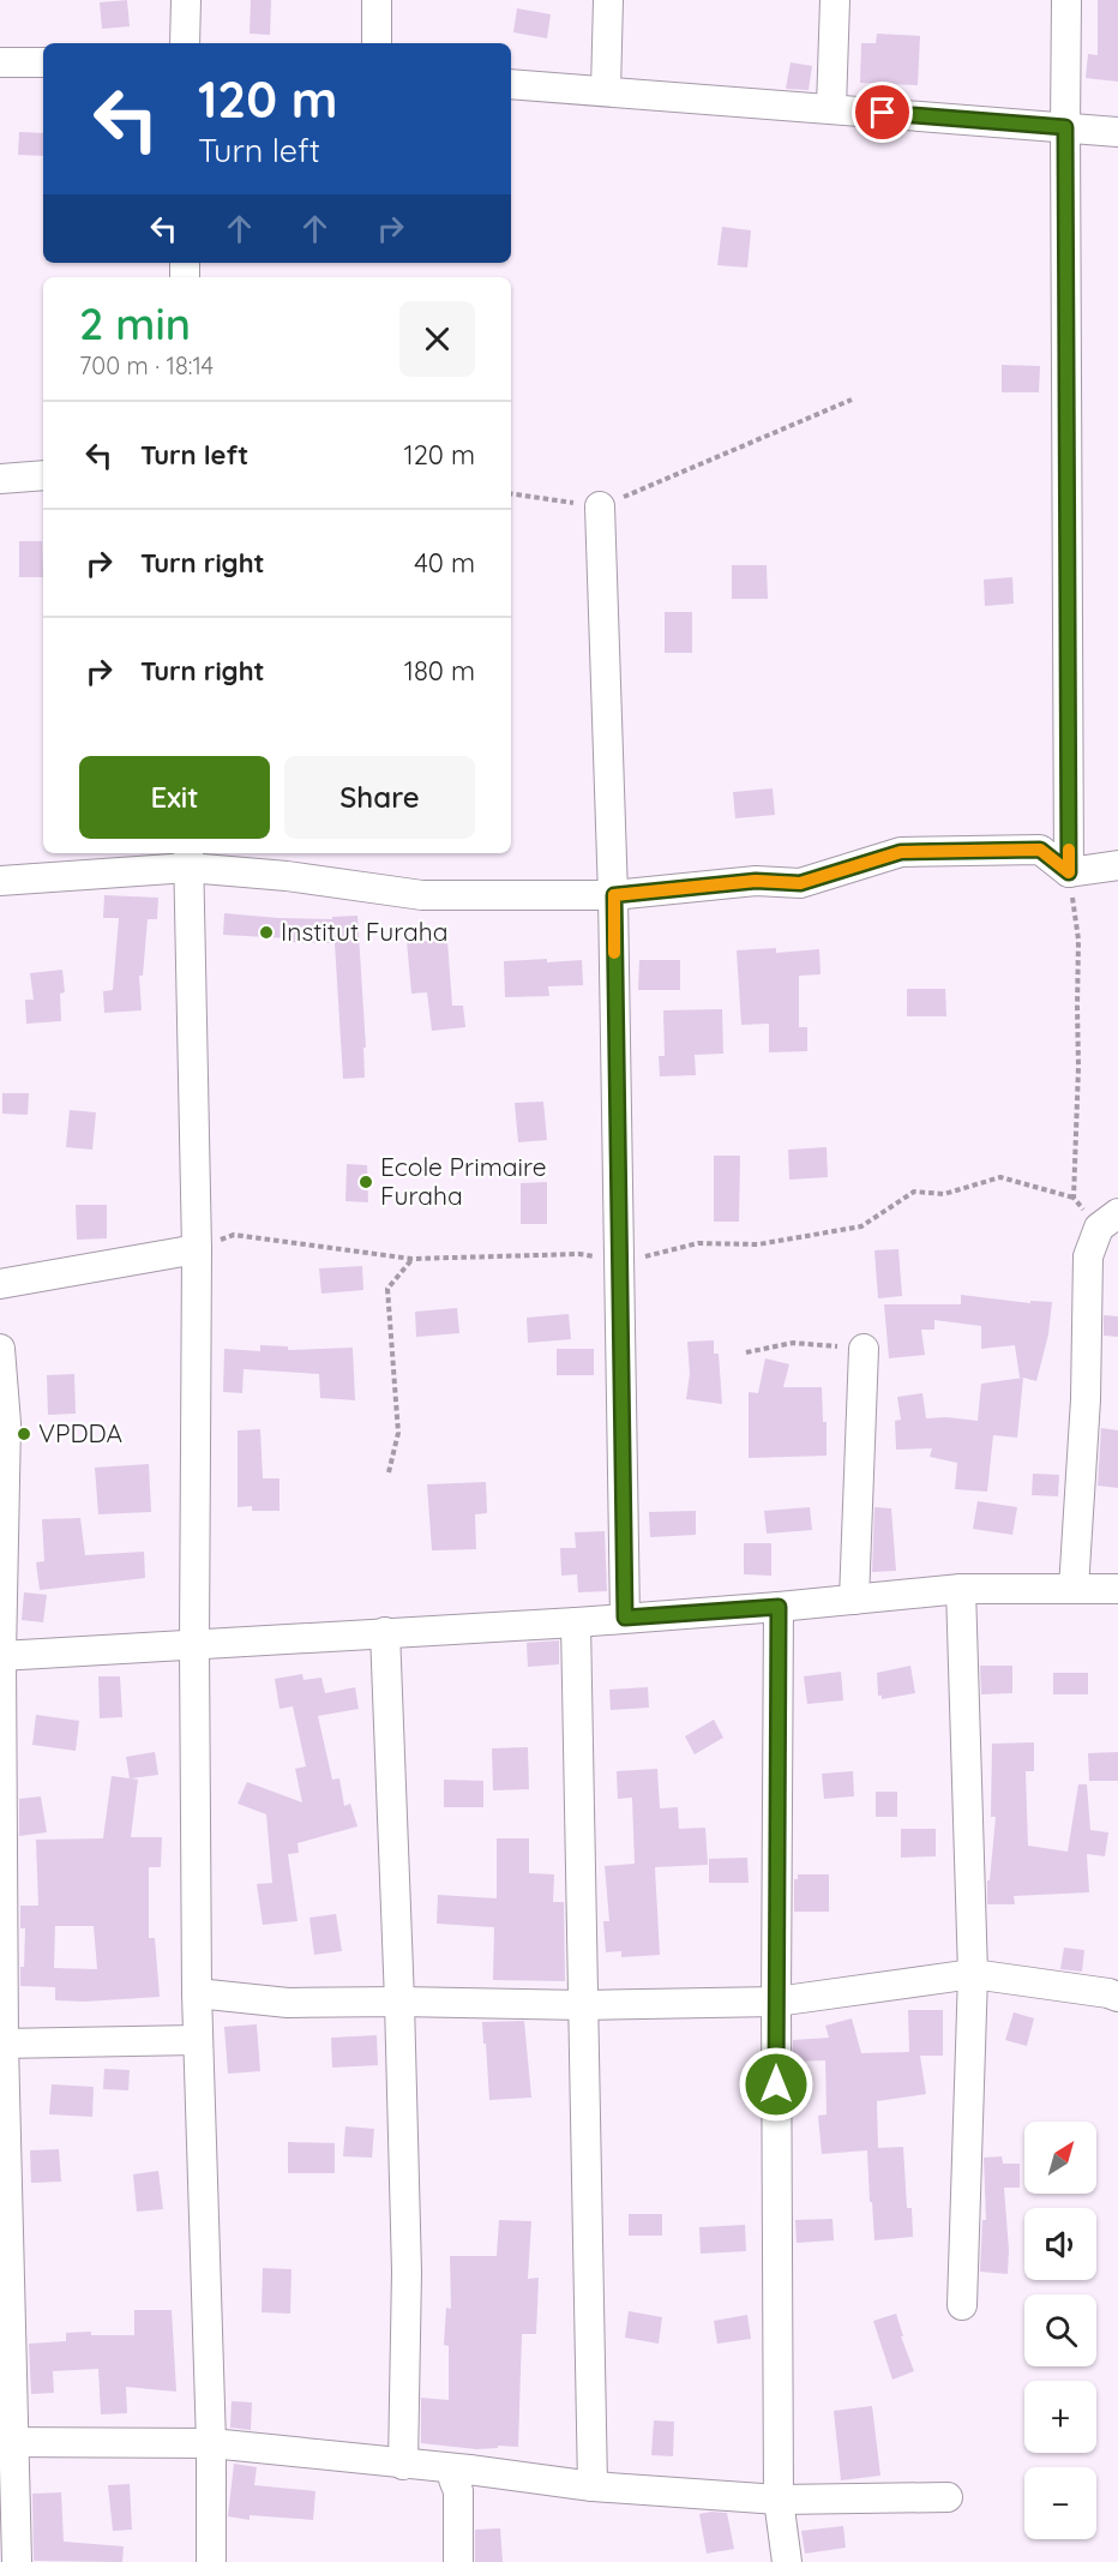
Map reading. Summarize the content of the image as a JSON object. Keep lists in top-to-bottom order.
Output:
{
  "places": ["Institut Furaha", "Ecole Primaire Furaha", "VPDDA"],
  "north": "top right",
  "page": {
    "turn": ["120 m", "Turn left"],
    "heading": ["2 min", "700 m · 18:14"],
    "list": [
      {
        "name": "Turn left",
        "value": "120 m"
      },
      {
        "name": "Turn right",
        "value": "40 m"
      },
      {
        "name": "Turn right",
        "value": "180 m"
      }
    ],
    "buttons": ["Exit", "Share"],
    "map_buttons": ["+", "−"]
  }
}
